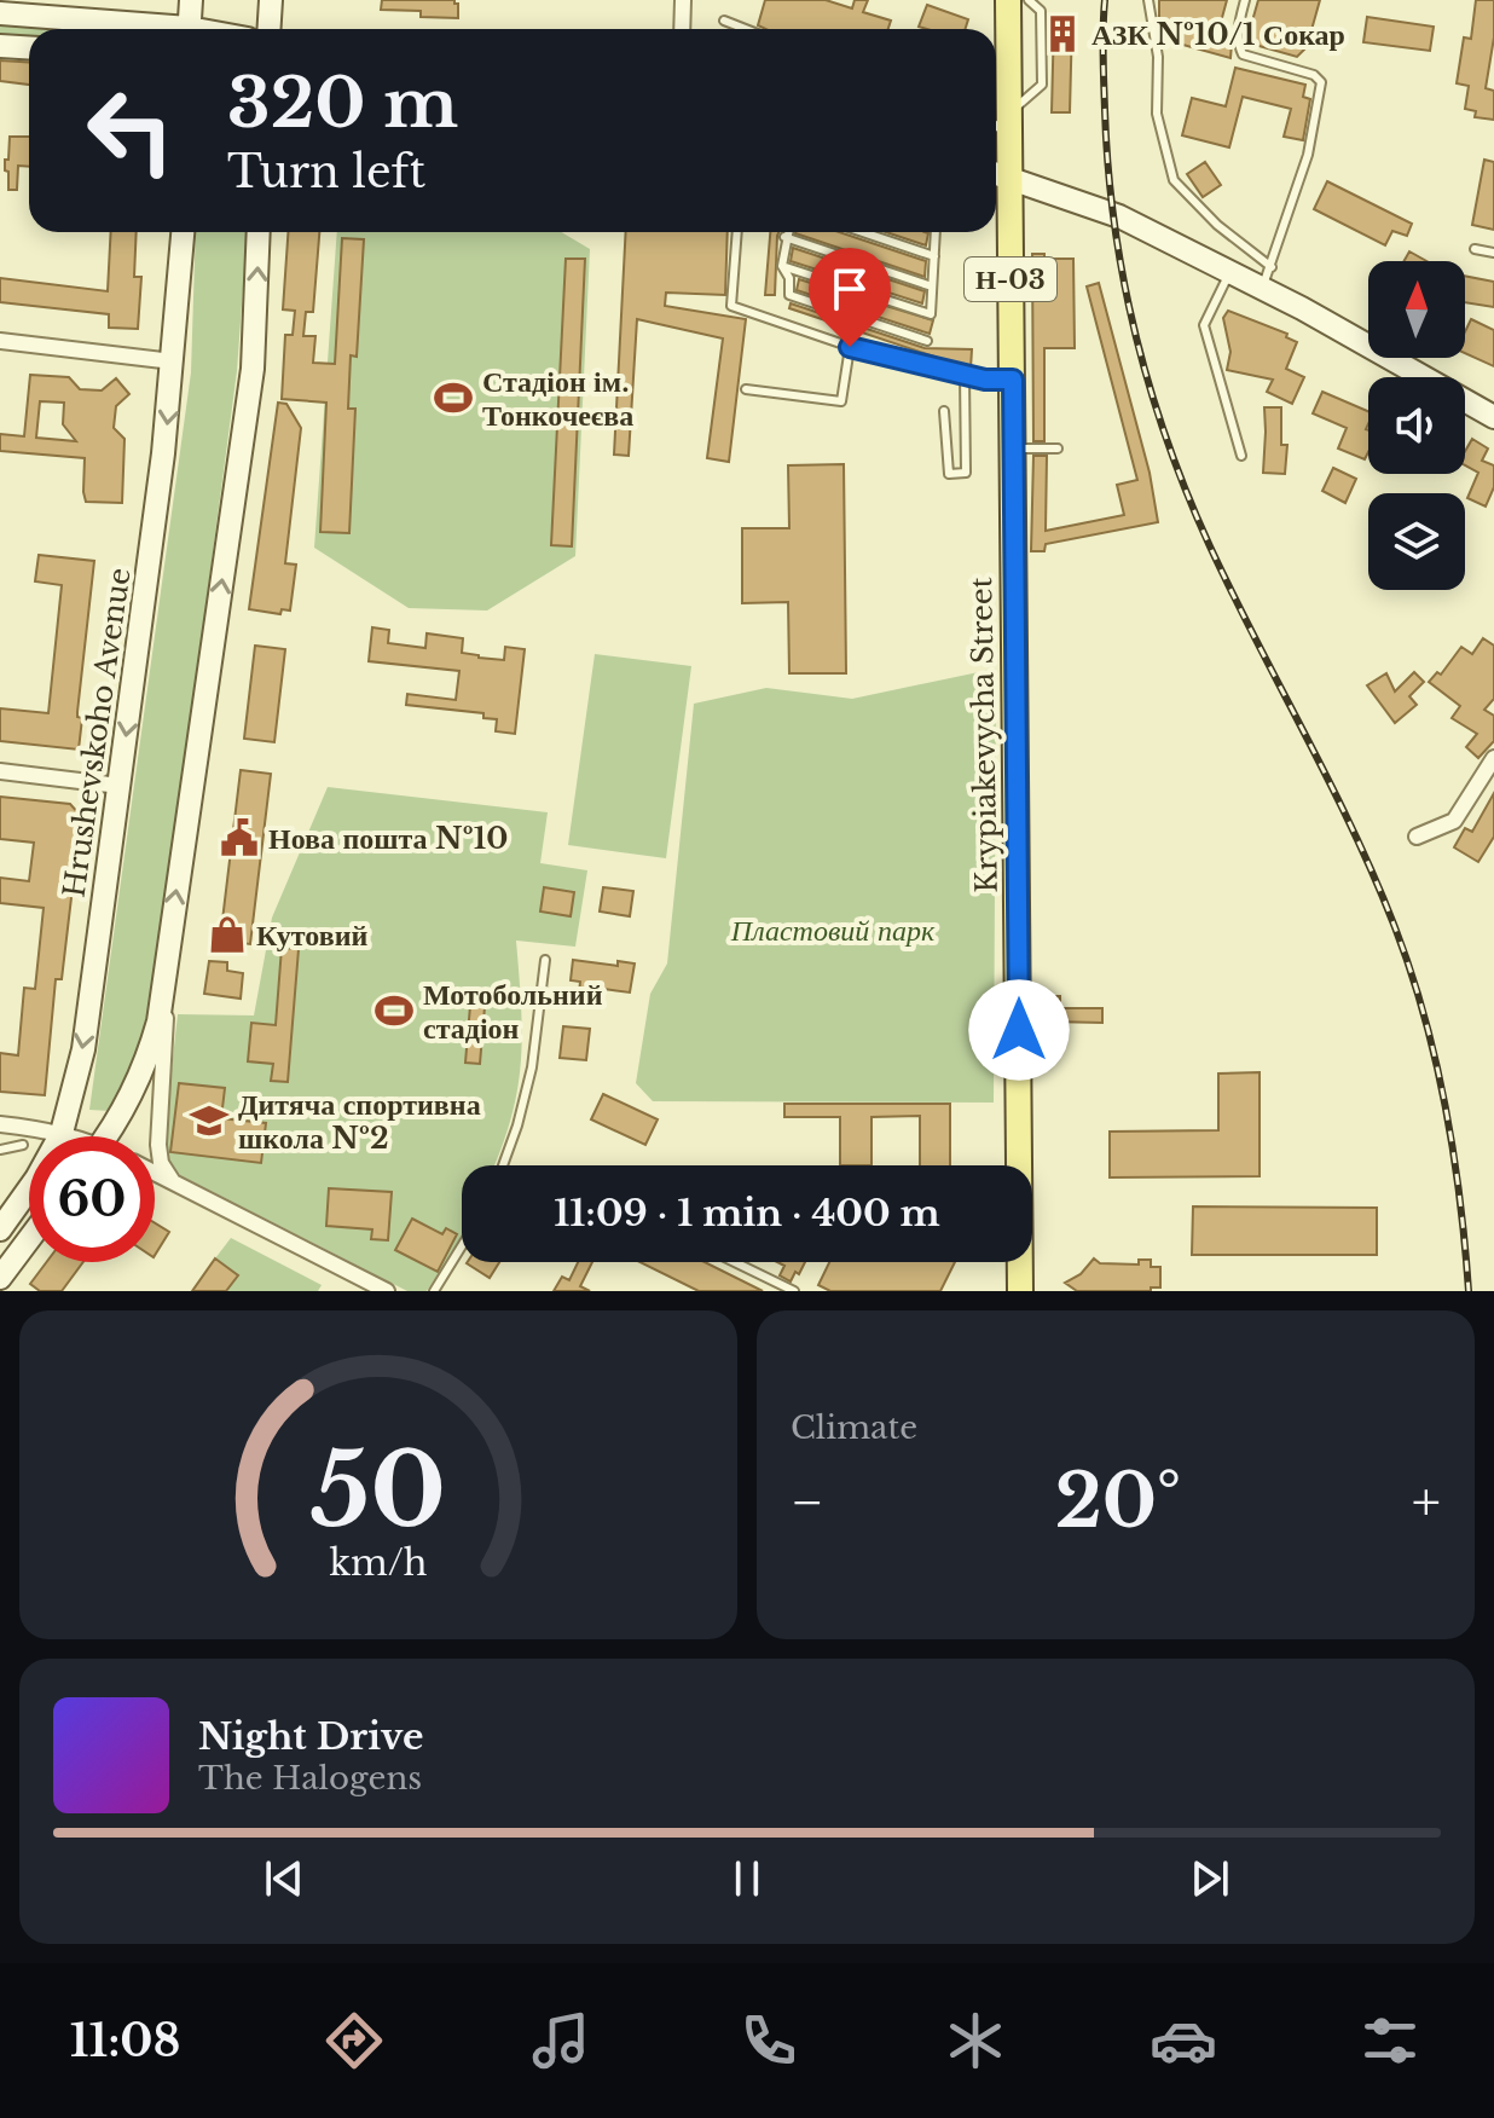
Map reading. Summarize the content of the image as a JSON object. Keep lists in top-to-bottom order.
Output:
{
  "streets": {
    "main road": ["Н-03", "Hrushevskoho Avenue", "Krypiakevycha Street"]
  },
  "crossings": [
    ["Н-03", "Krypiakevycha Street"]
  ],
  "parks": ["Пластовий парк"],
  "places": {
    "building": ["АЗК №10/1 Сокар"],
    "sports": ["Стадіон ім. Тонкочеєва", "Мотобольний стадіон"],
    "public building": ["Нова пошта №10"],
    "shop": ["Кутовий"],
    "school or university": ["Дитяча спортивна школа №2"]
  },
  "north": "top",
  "page": {
    "turn": ["320 m", "Turn left"],
    "limit": "60",
    "trip": "11:09 · 1 min · 400 m",
    "tile": "Climate",
    "heat": ["−", "20°", "+"],
    "song": ["Night Drive", "The Halogens"],
    "tabs": "11:08",
    "gauge": ["50", "km/h"]
  }
}
